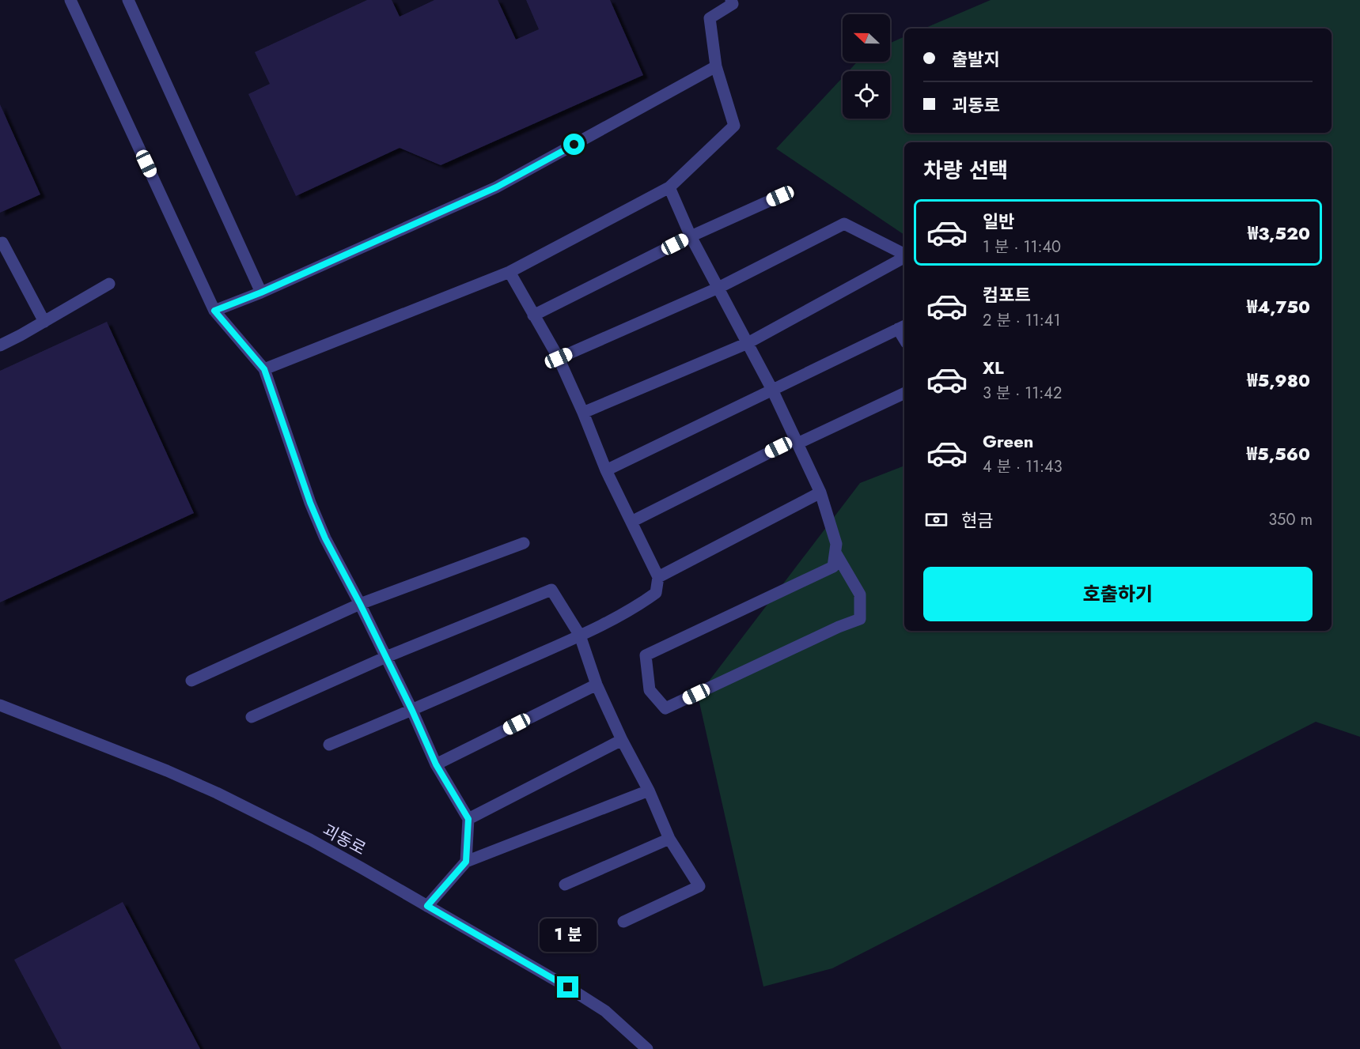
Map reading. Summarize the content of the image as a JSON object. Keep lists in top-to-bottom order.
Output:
{
  "streets": {
    "street": ["괴동로"]
  },
  "north": "left",
  "page": {
    "banner": ["출발지", "괴동로"],
    "heading": "차량 선택",
    "list": [
      {
        "name": "일반",
        "note": "1 분 · 11:40",
        "value": "₩3,520"
      },
      {
        "name": "컴포트",
        "note": "2 분 · 11:41",
        "value": "₩4,750"
      },
      {
        "name": "XL",
        "note": "3 분 · 11:42",
        "value": "₩5,980"
      },
      {
        "name": "Green",
        "note": "4 분 · 11:43",
        "value": "₩5,560"
      }
    ],
    "pay": ["현금", "350 m"],
    "buttons": "호출하기",
    "bubble": "1 분"
  }
}
